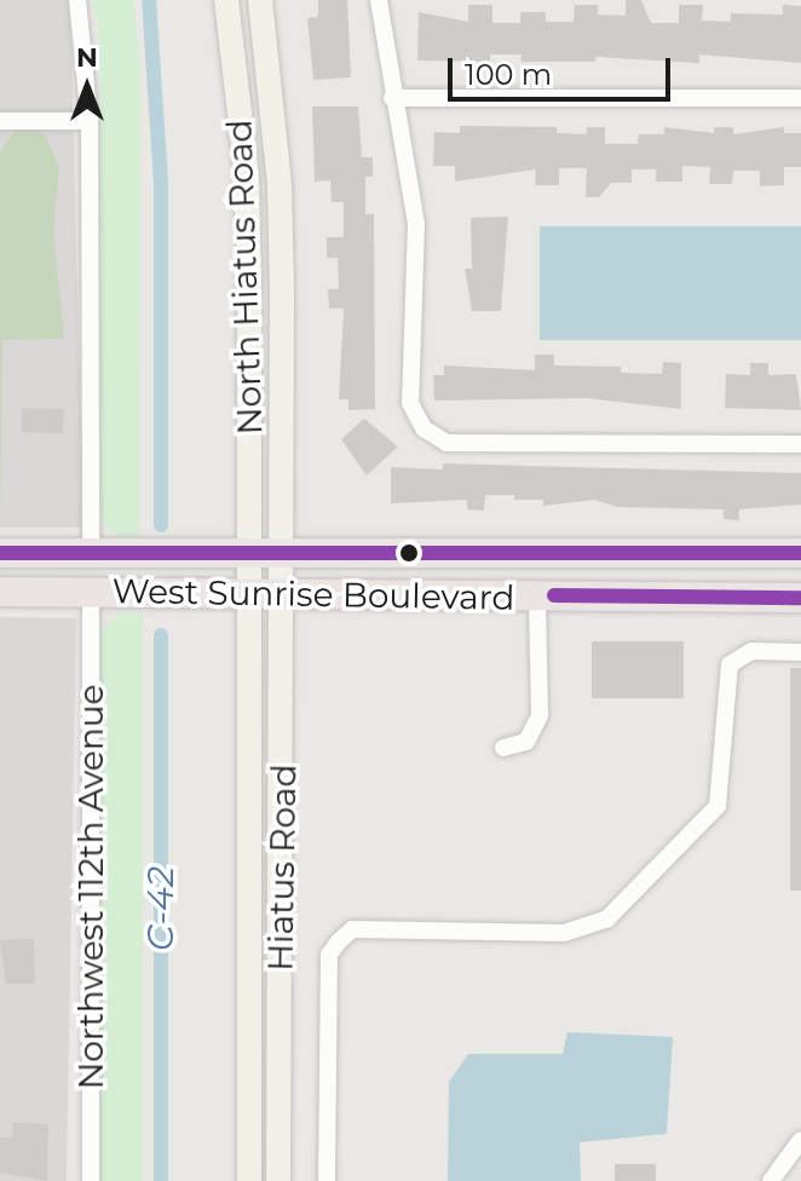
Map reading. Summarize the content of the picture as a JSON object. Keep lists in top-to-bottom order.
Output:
{
  "streets": {
    "highway": ["West Sunrise Boulevard"],
    "main road": ["North Hiatus Road", "Hiatus Road"],
    "street": ["Northwest 112th Avenue"]
  },
  "crossings": [
    ["North Hiatus Road", "West Sunrise Boulevard"],
    ["North Hiatus Road", "Hiatus Road"],
    ["West Sunrise Boulevard", "Hiatus Road"],
    ["West Sunrise Boulevard", "Northwest 112th Avenue"]
  ],
  "water": ["C-42"],
  "scale_bar": "100 m",
  "north": "top"
}
